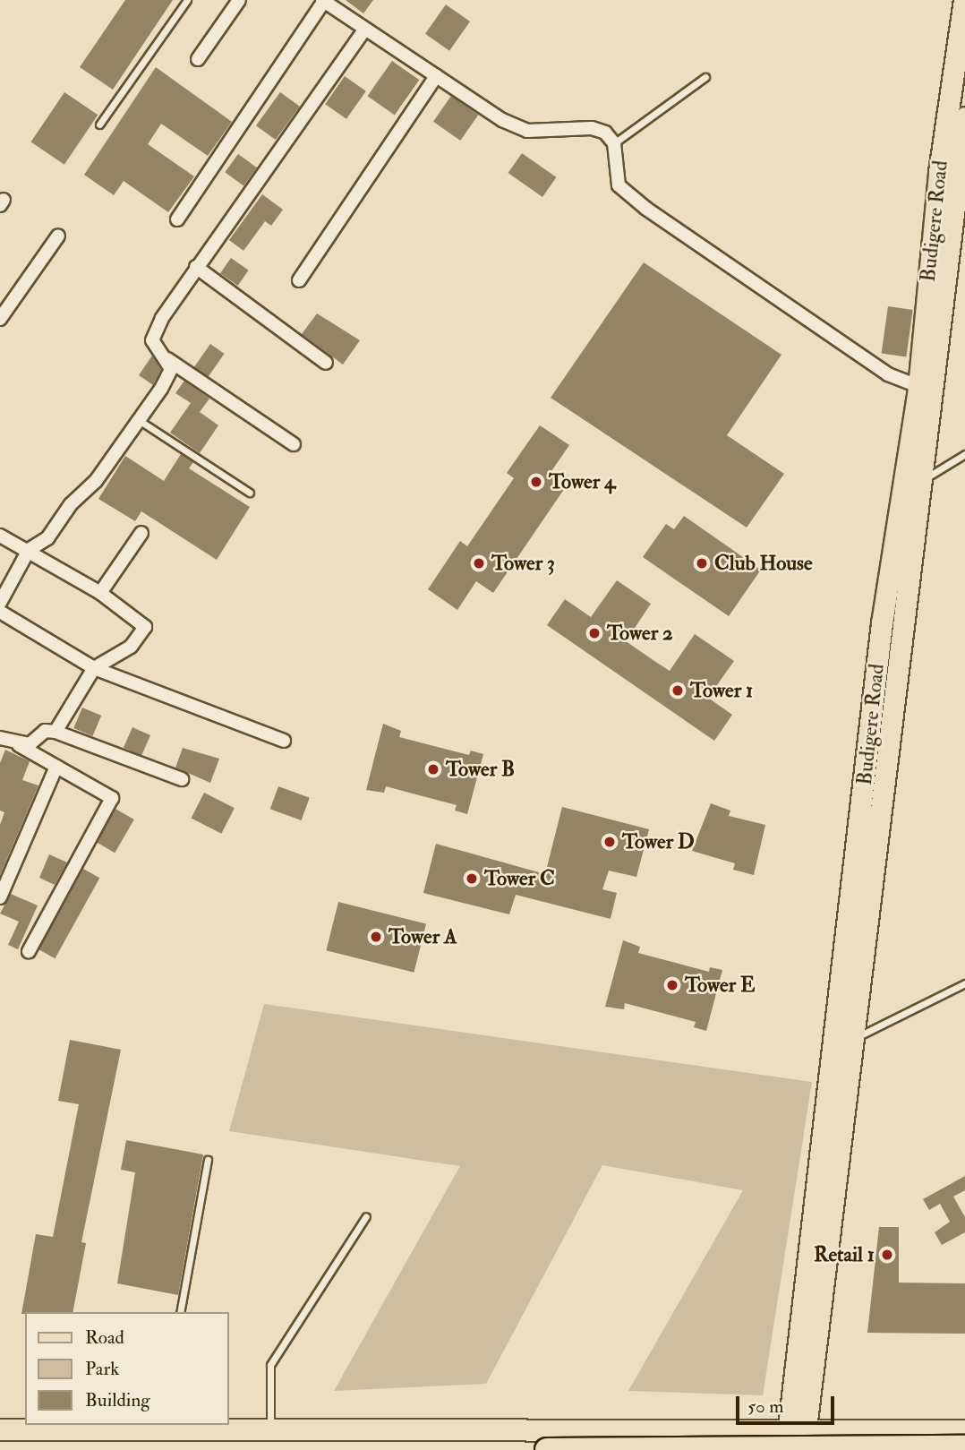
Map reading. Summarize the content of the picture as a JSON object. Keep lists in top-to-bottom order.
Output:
{
  "streets": {
    "main road": ["Budigere Road"]
  },
  "places": [
    "Tower 4",
    "Tower 3",
    "Club House",
    "Tower 2",
    "Tower 1",
    "Tower B",
    "Tower D",
    "Tower C",
    "Tower A",
    "Tower E",
    "Retail 1"
  ],
  "legend": ["Road", "Park", "Building"],
  "scale_bar": "50 m"
}
